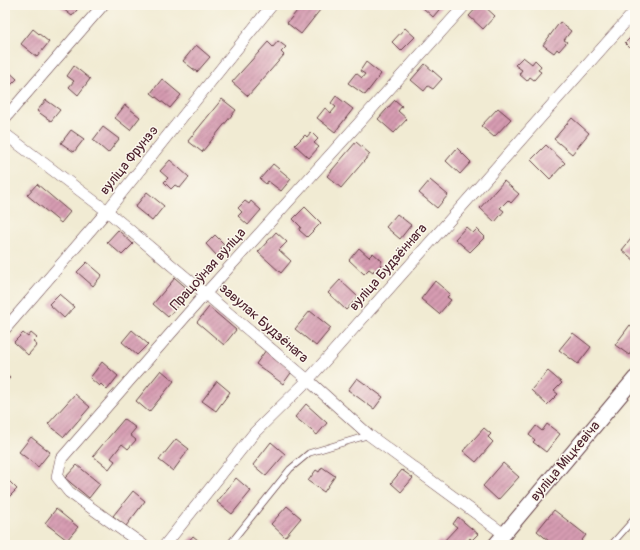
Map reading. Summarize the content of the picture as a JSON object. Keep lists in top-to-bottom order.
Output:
{
  "streets": {
    "street": [
      "вуліца Фрунзэ",
      "вуліца Будзённага",
      "Працоўная вуліца",
      "завулак Будзёнага",
      "вуліца Міцкевіча"
    ]
  },
  "crossings": [
    ["вуліца Фрунзэ", "завулак Будзёнага"],
    ["вуліца Будзённага", "завулак Будзёнага"],
    ["Працоўная вуліца", "завулак Будзёнага"],
    ["завулак Будзёнага", "вуліца Міцкевіча"]
  ]
}
